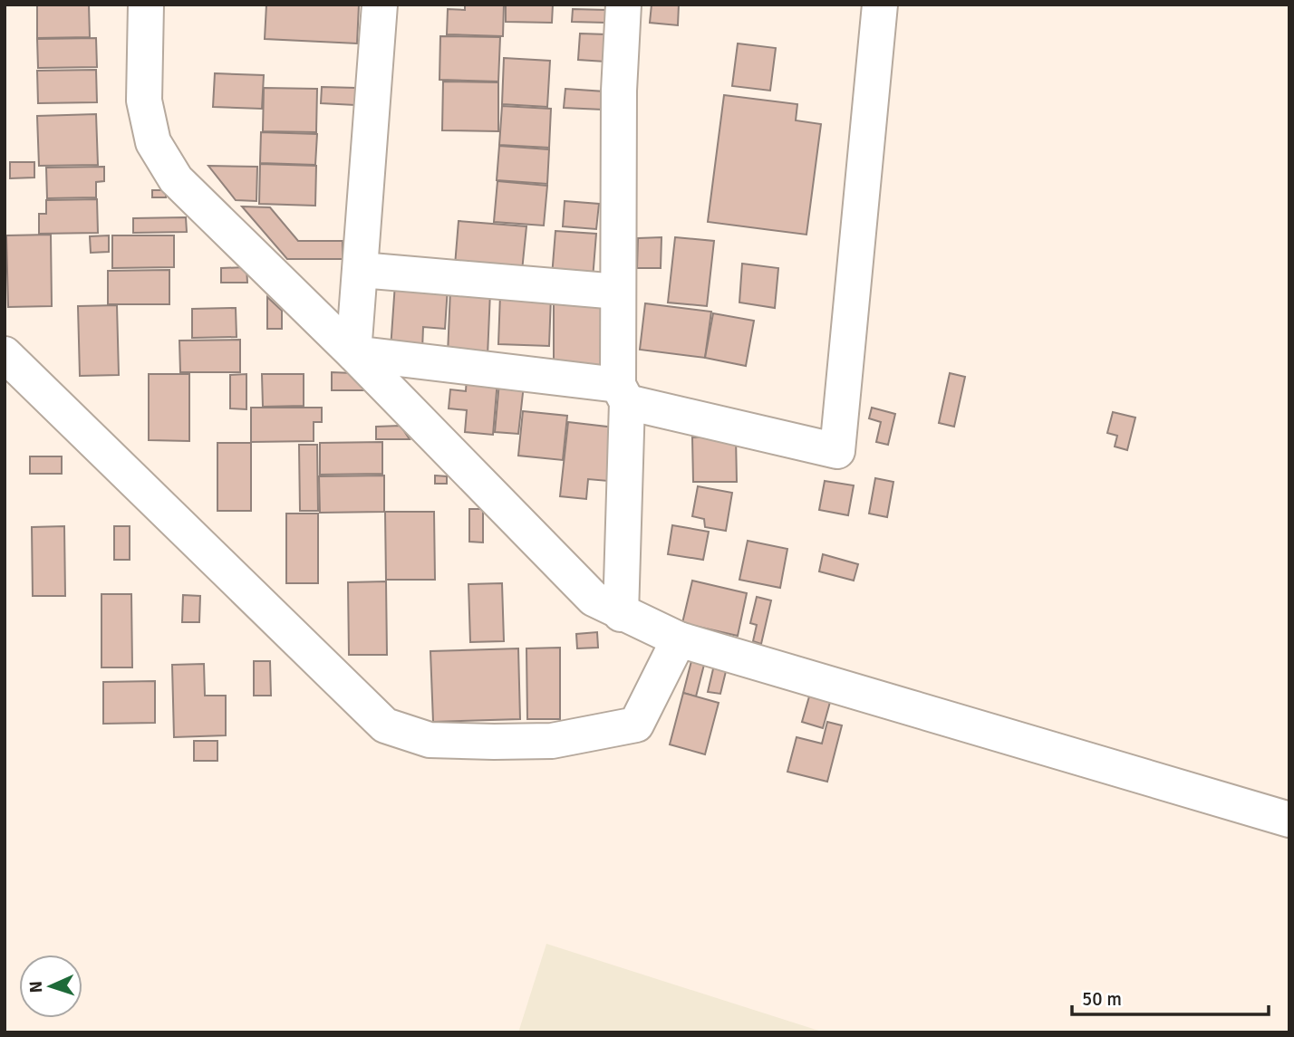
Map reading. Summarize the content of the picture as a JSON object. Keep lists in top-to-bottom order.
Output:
{
  "scale_bar": "50 m",
  "north": "left"
}
